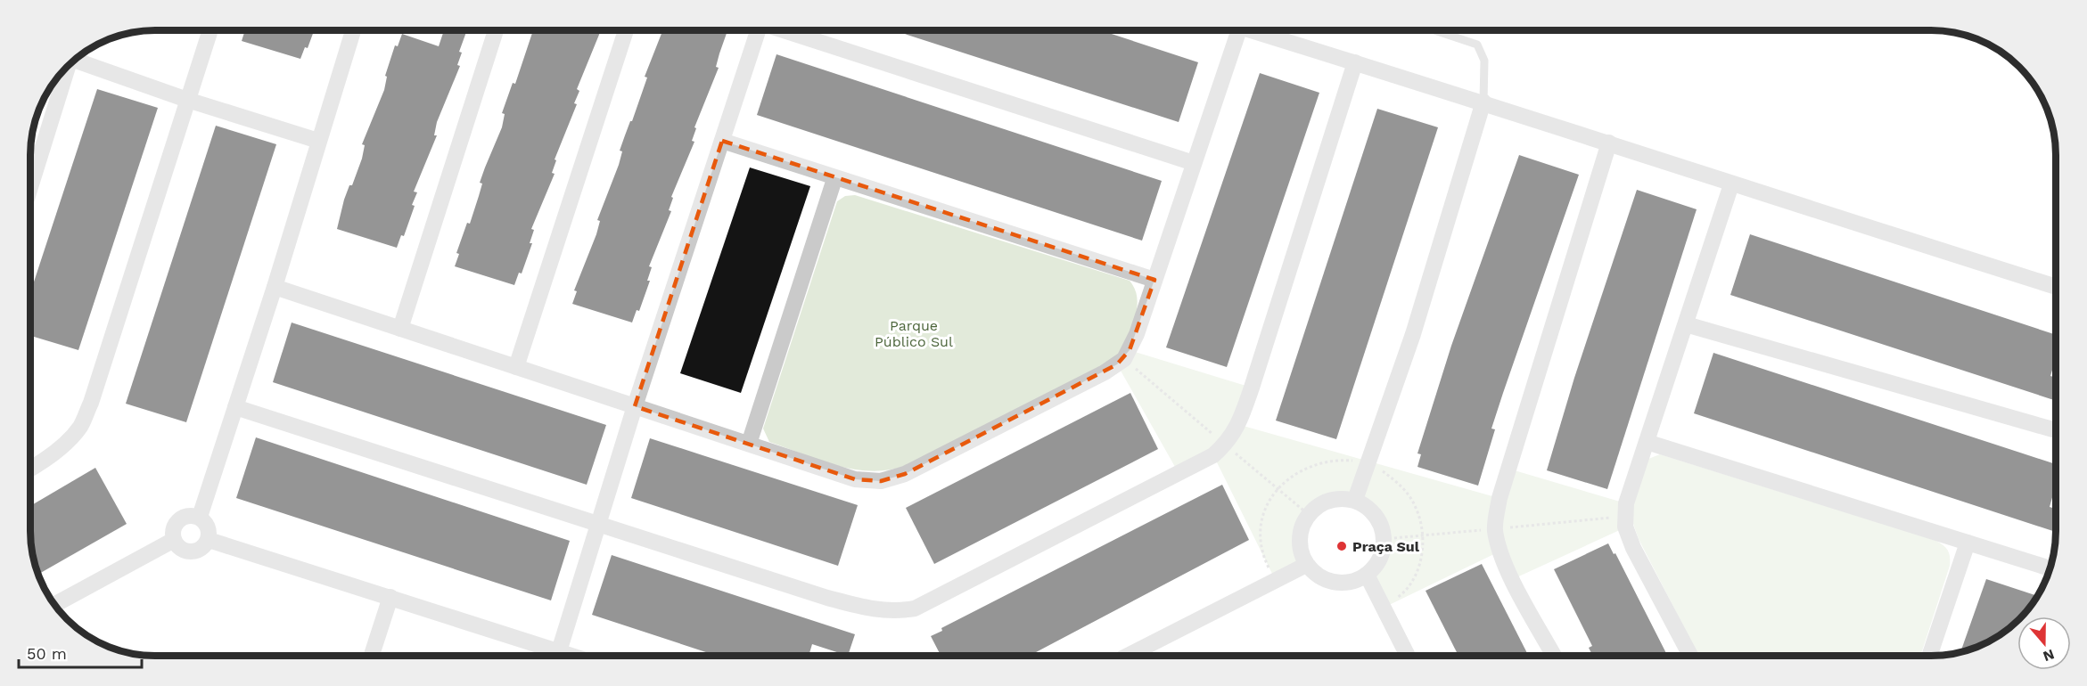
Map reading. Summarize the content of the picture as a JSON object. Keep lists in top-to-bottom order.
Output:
{
  "parks": ["Parque Público Sul"],
  "places": ["Praça Sul"],
  "scale_bar": "50 m",
  "north": "bottom"
}
